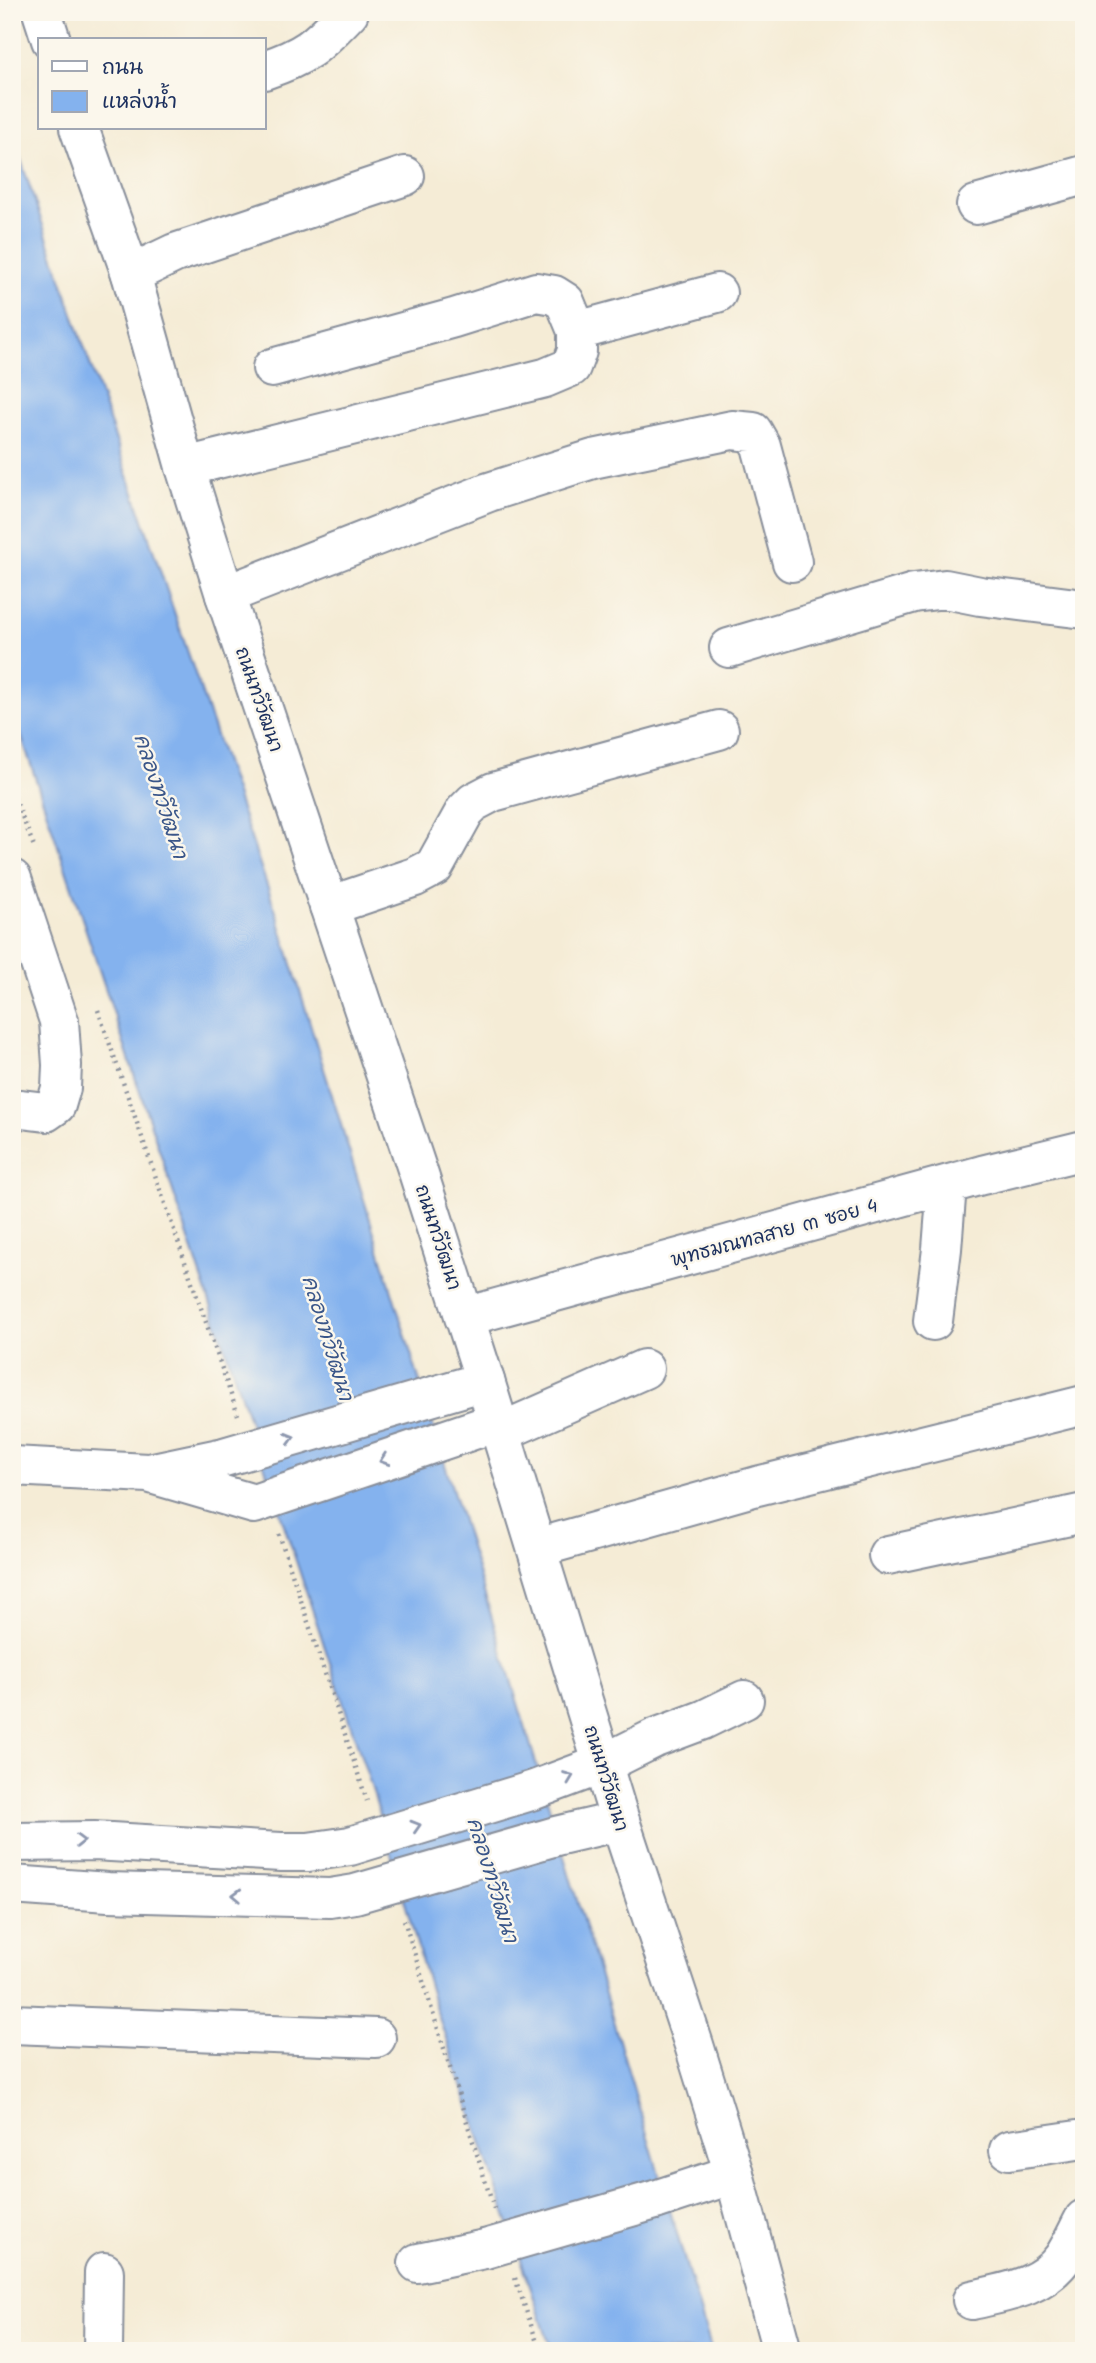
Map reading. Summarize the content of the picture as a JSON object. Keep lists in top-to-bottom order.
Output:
{
  "streets": {
    "street": ["ถนนทวีวัฒนา", "พุทธมณทลสาย ๓ ซอย 4"]
  },
  "crossings": [
    ["ถนนทวีวัฒนา", "พุทธมณทลสาย ๓ ซอย 4"]
  ],
  "water": ["คลองทวีวัฒนา"],
  "legend": ["ถนน", "แหล่งน้ำ"]
}
